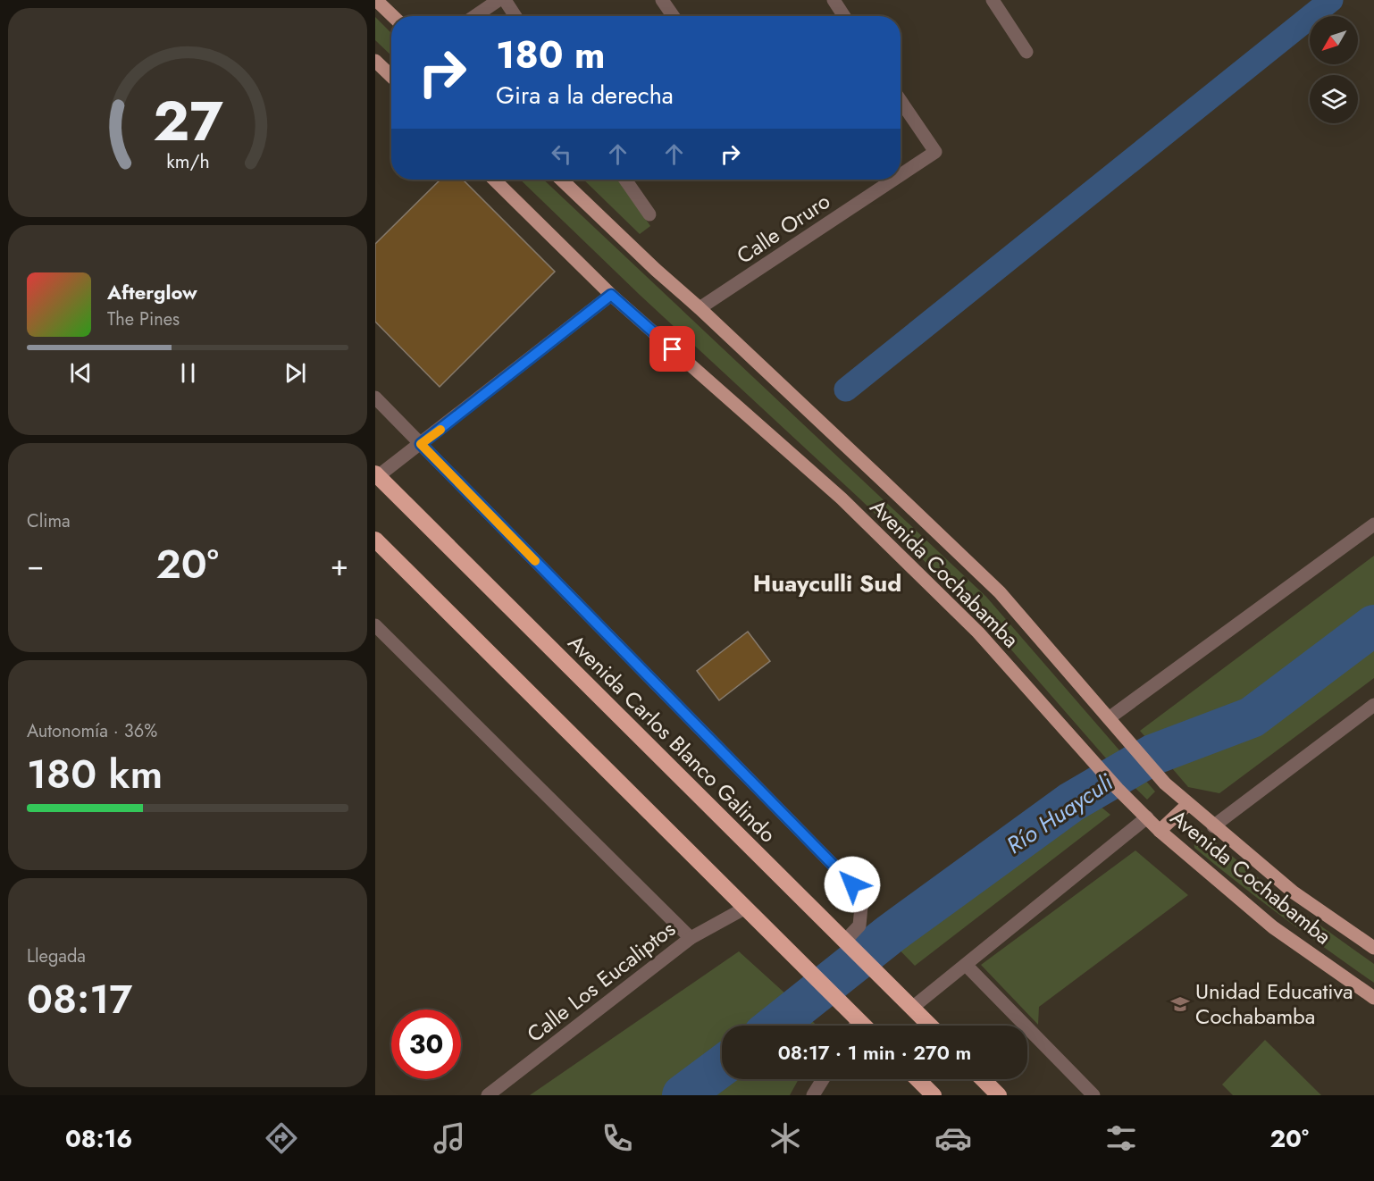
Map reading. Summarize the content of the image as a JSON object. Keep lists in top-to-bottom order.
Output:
{
  "streets": {
    "highway": ["Avenida Carlos Blanco Galindo"],
    "main road": ["Avenida Cochabamba"],
    "street": ["Calle Oruro", "Calle Los Eucaliptos"]
  },
  "crossings": [
    ["Calle Oruro", "Avenida Cochabamba"]
  ],
  "districts": ["Huayculli Sud"],
  "water": ["Río Huayculi"],
  "places": {
    "school or university": ["Unidad Educativa Cochabamba"]
  },
  "north": "bottom left",
  "page": {
    "turn": ["180 m", "Gira a la derecha"],
    "song": ["Afterglow", "The Pines"],
    "tile": [
      "Clima",
      ["Autonomía · 36%", "180 km"],
      ["Llegada", "08:17"]
    ],
    "heat": ["−", "20°", "+"],
    "limit": "30",
    "trip": "08:17 · 1 min · 270 m",
    "tabs": ["08:16", "20°"],
    "gauge": ["27", "km/h"]
  }
}
